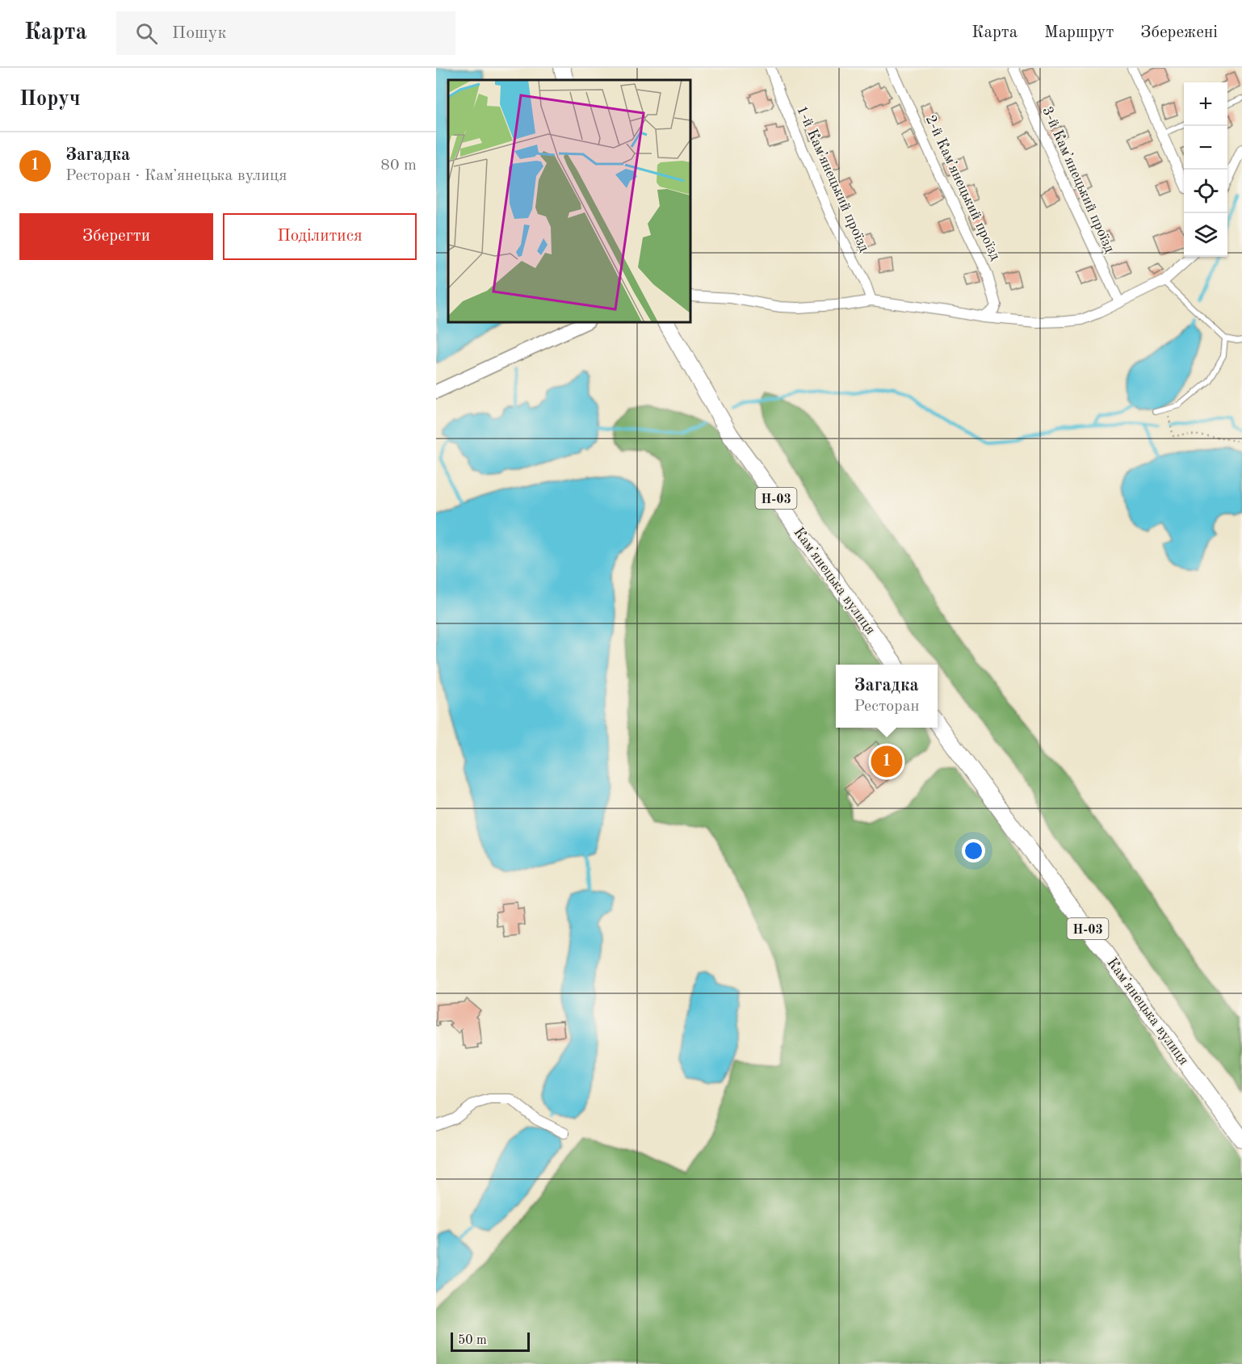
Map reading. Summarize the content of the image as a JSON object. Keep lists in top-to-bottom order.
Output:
{
  "streets": {
    "main road": ["Н-03", "Камʼянецька вулиця"],
    "street": ["1-й Камʼянецький проїзд", "3-й Камʼянецький проїзд", "2-й Камʼянецький проїзд"]
  },
  "scale_bar": "50 m",
  "page": {
    "header": "Карта",
    "search": "Пошук",
    "nav": ["Карта", "Маршрут", "Збережені"],
    "heading": "Поруч",
    "map_buttons": ["+", "−"],
    "list": [
      {
        "mark": "1",
        "name": "Загадка",
        "note": "Ресторан · Камʼянецька вулиця",
        "value": "80 m"
      }
    ],
    "buttons": ["Зберегти", "Поділитися"],
    "popup": ["Загадка", "Ресторан"],
    "pins": "1",
    "scale": "50 m"
  }
}
